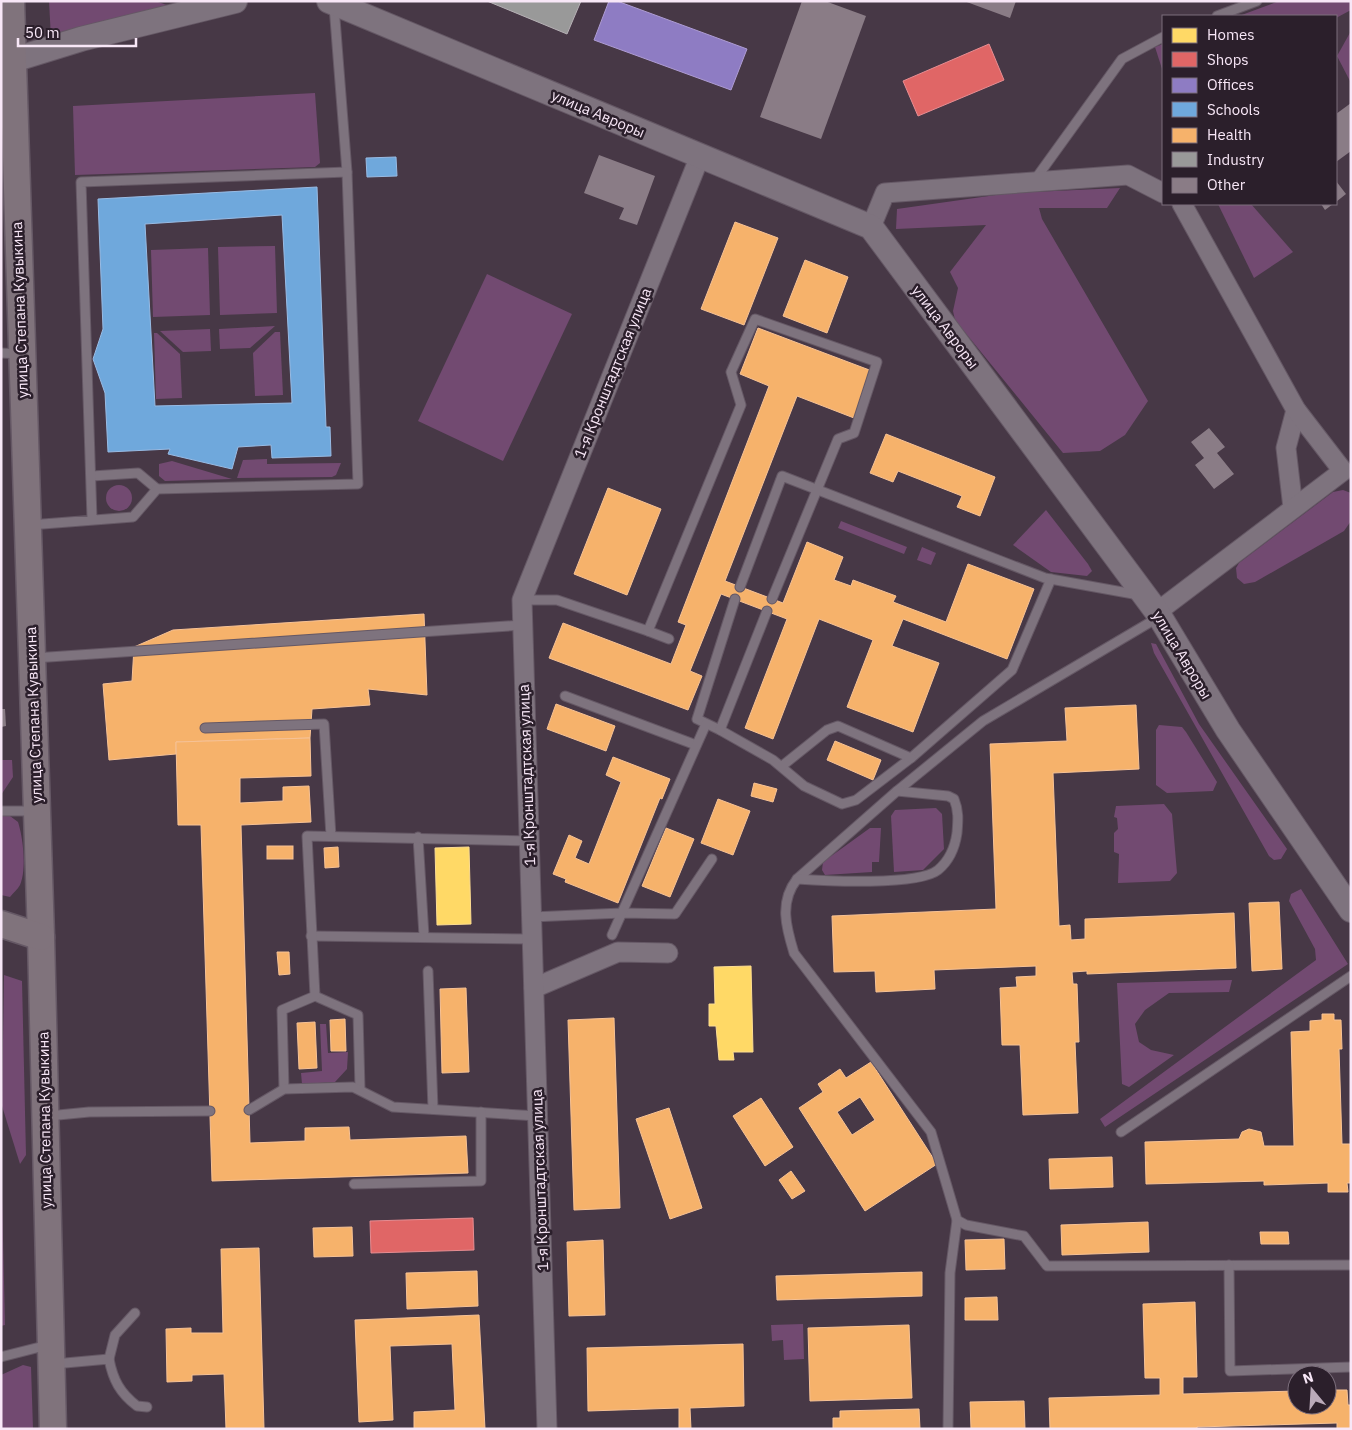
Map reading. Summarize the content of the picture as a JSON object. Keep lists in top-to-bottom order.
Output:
{
  "streets": {
    "main road": ["улица Степана Кувыкина"],
    "street": ["улица Авроры", "1-я Кронштадтская улица"]
  },
  "crossings": [
    ["улица Авроры", "1-я Кронштадтская улица"]
  ],
  "legend": [
    "Homes",
    "Shops",
    "Offices",
    "Schools",
    "Health",
    "Industry",
    "Other"
  ],
  "scale_bar": "50 m",
  "north": "top"
}
